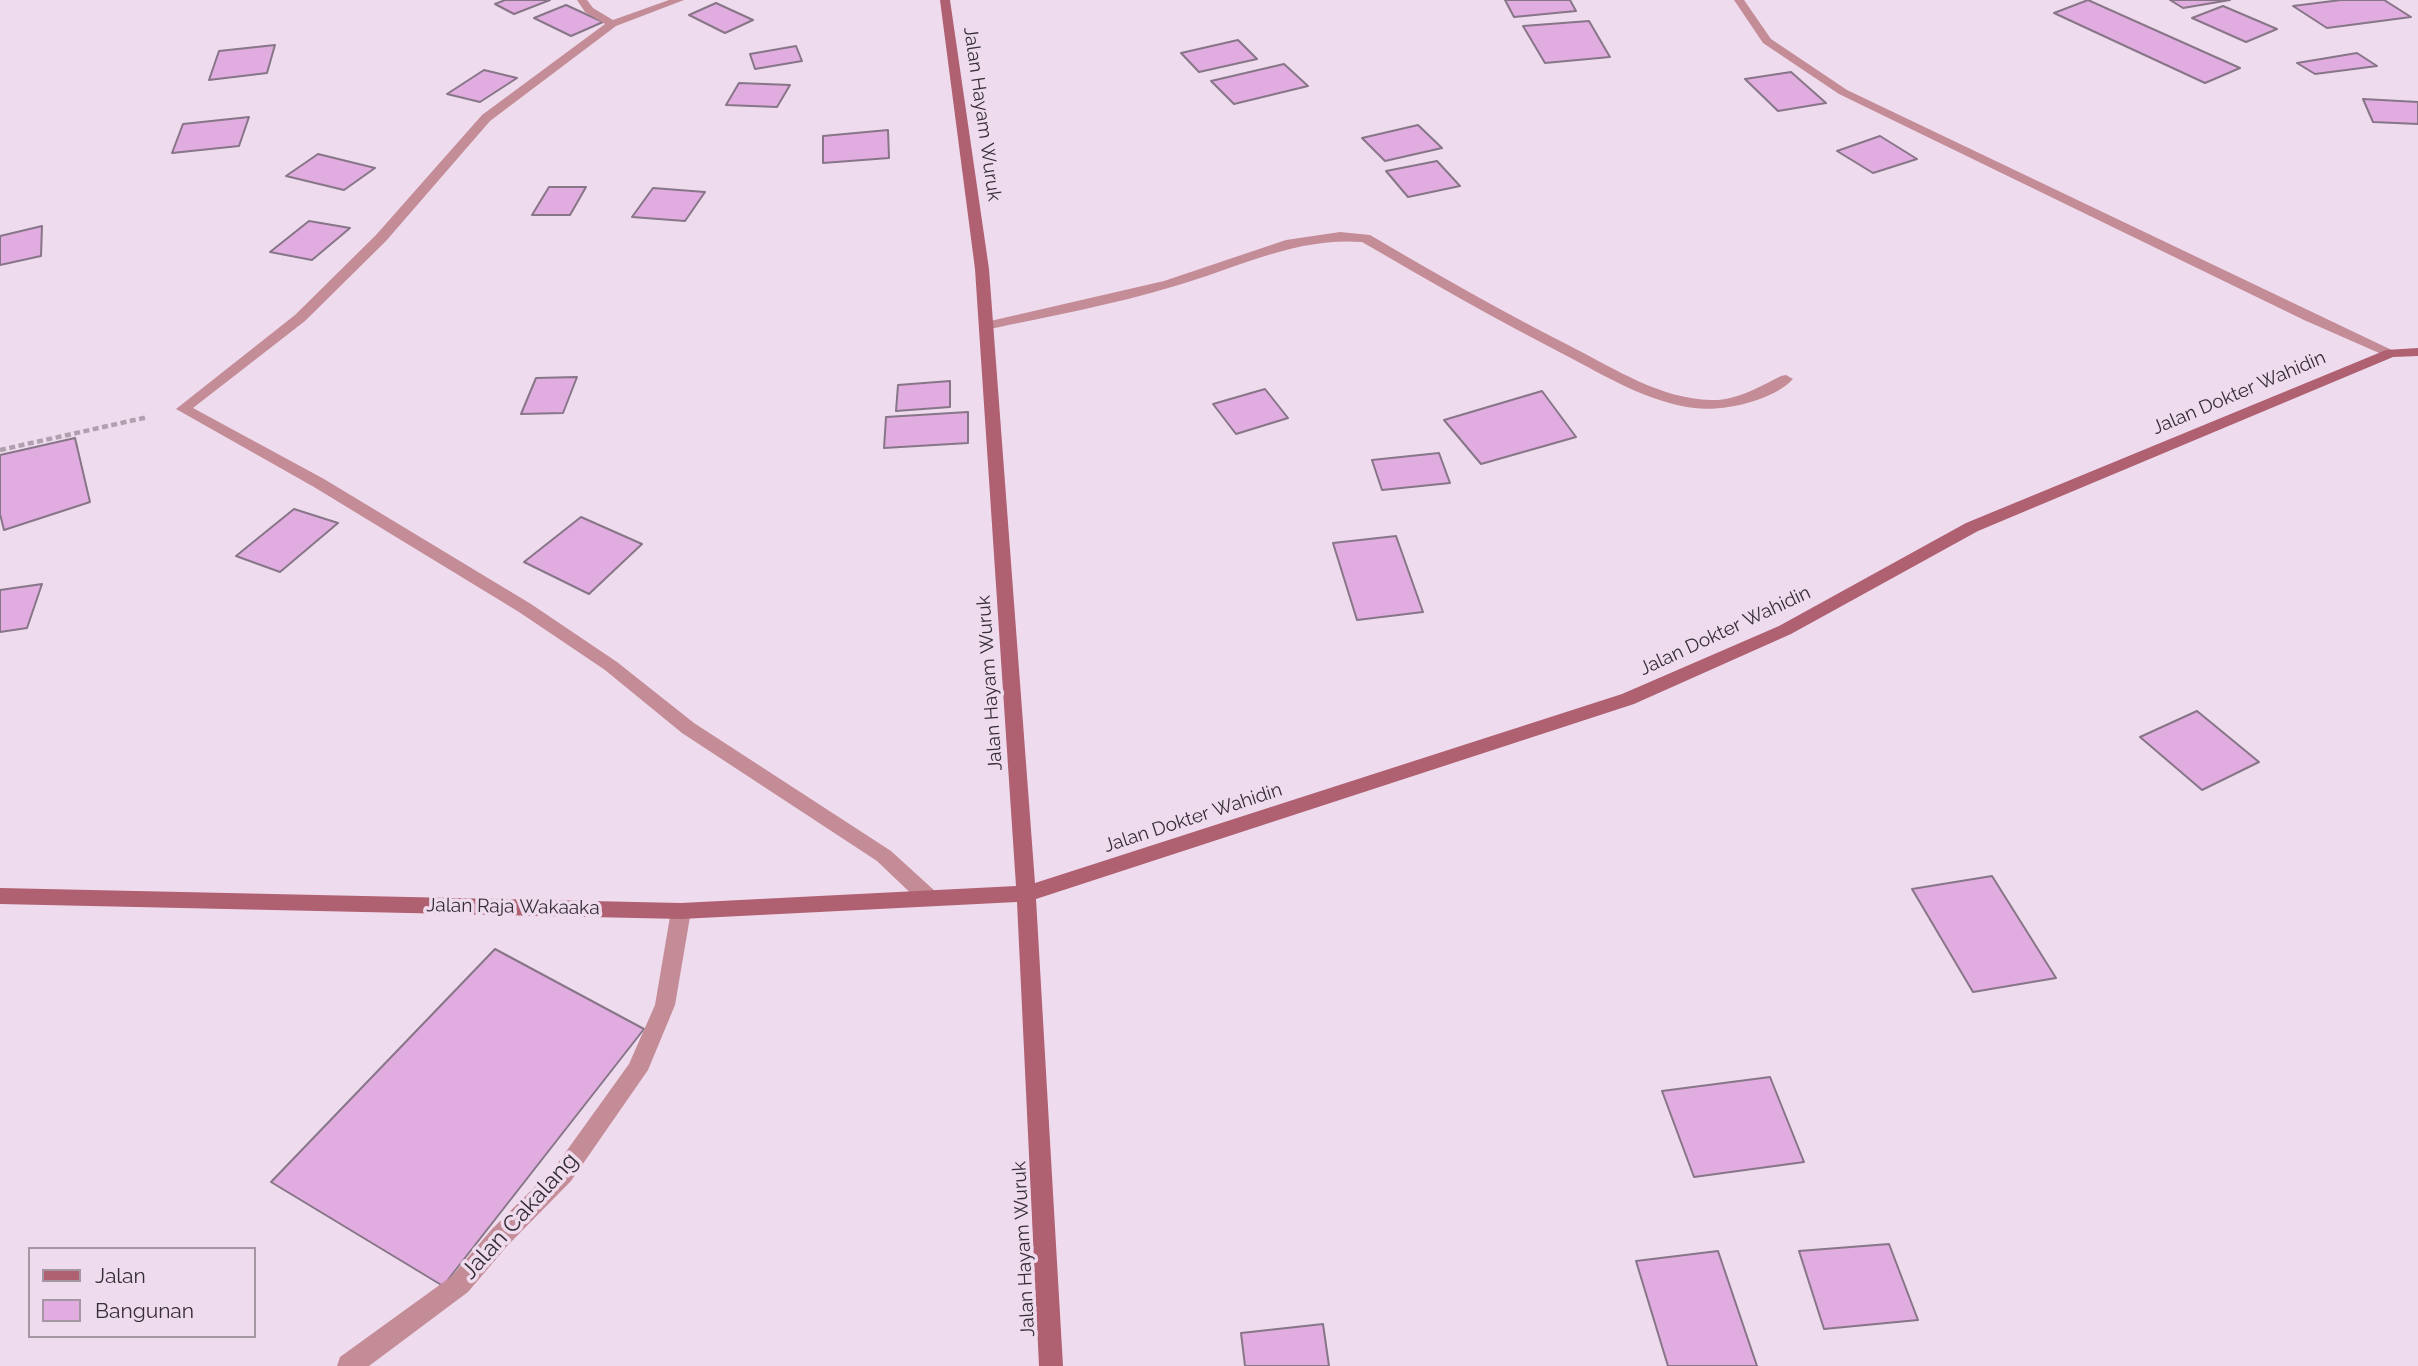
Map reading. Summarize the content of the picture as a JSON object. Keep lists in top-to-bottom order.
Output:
{
  "streets": {
    "street": [
      "Jalan Hayam Wuruk",
      "Jalan Dokter Wahidin",
      "Jalan Raja Wakaaka",
      "Jalan Cakalang"
    ]
  },
  "crossings": [
    ["Jalan Hayam Wuruk", "Jalan Dokter Wahidin"],
    ["Jalan Hayam Wuruk", "Jalan Raja Wakaaka"],
    ["Jalan Dokter Wahidin", "Jalan Raja Wakaaka"],
    ["Jalan Raja Wakaaka", "Jalan Cakalang"]
  ],
  "legend": ["Jalan", "Bangunan"]
}
